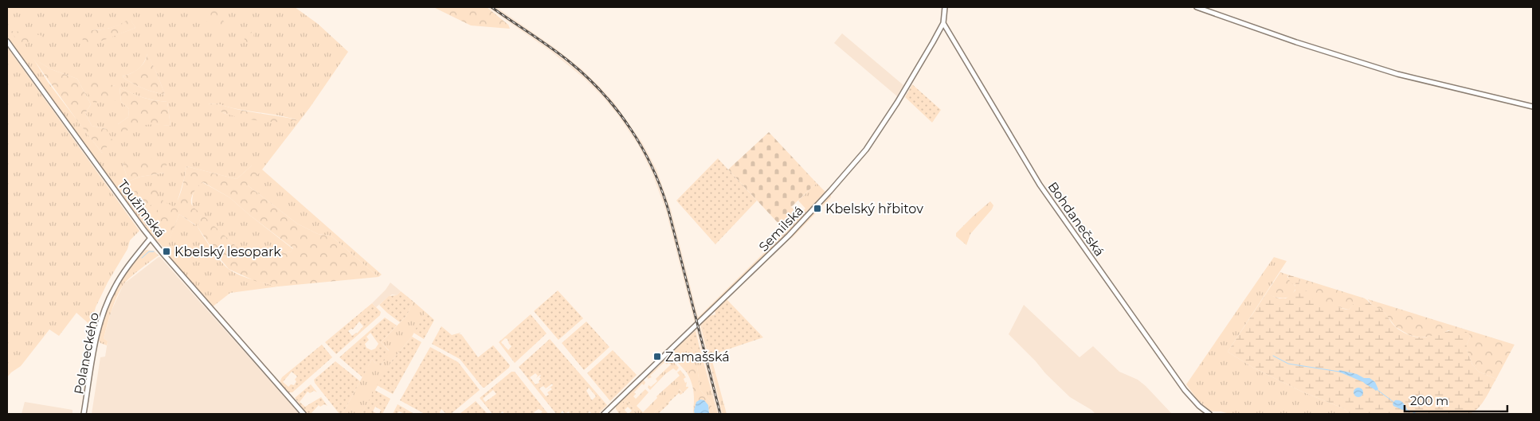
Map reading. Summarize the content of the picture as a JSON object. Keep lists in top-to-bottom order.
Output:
{
  "streets": {
    "street": [
      "Toužimská",
      "Bohdanečská",
      "Semilská",
      "Polaneckého"
    ]
  },
  "crossings": [
    ["Toužimská", "Polaneckého"],
    ["Bohdanečská", "Semilská"]
  ],
  "places": {
    "transit": ["Kbelský hřbitov", "Kbelský lesopark", "Zamašská"]
  },
  "scale_bar": "200 m"
}
